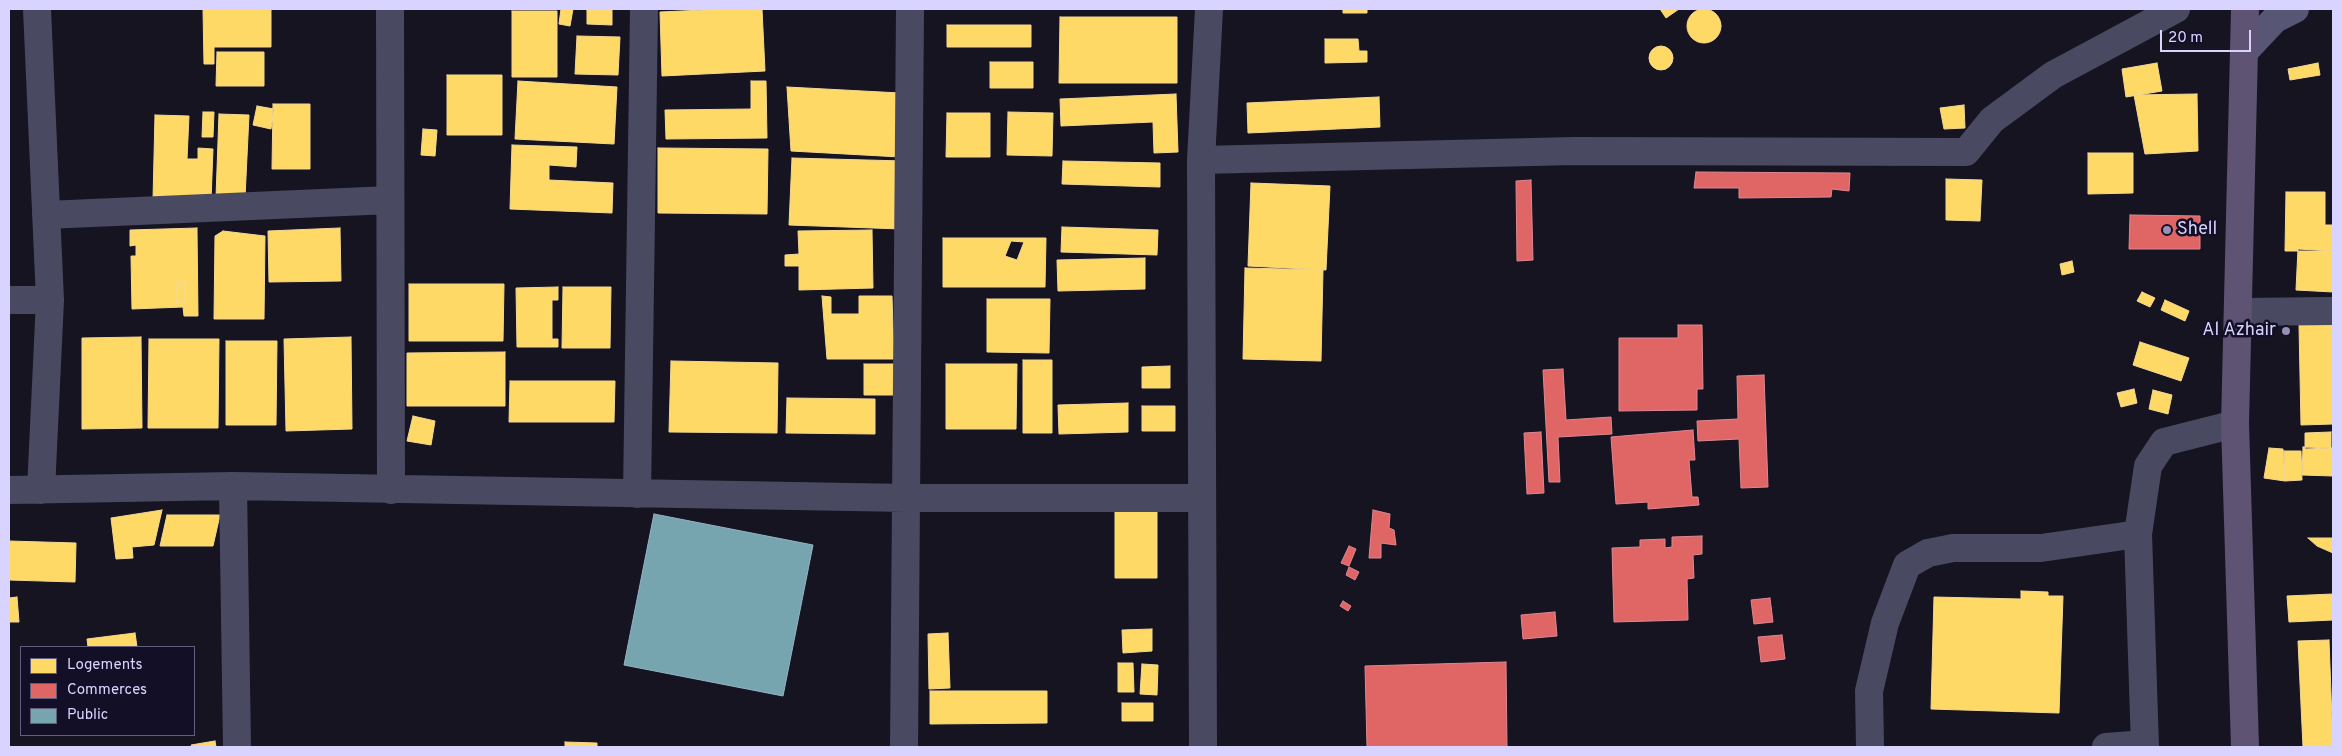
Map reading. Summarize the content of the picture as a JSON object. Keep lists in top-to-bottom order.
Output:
{
  "places": ["Shell", "Al Azhair"],
  "legend": ["Logements", "Commerces", "Public"],
  "scale_bar": "20 m"
}
